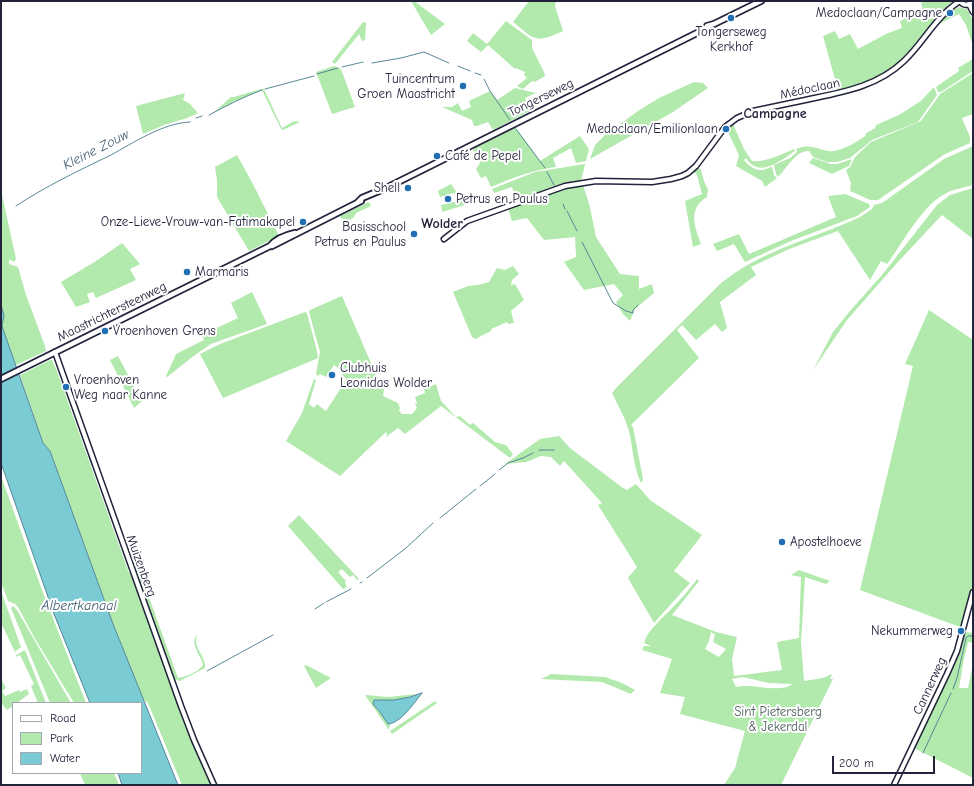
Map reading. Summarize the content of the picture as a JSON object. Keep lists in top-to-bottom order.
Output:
{
  "streets": {
    "main road": ["Tongerseweg", "Maastrichtersteenweg"],
    "street": ["Médoclaan", "Muizenberg", "Cannerweg"]
  },
  "crossings": [
    ["Tongerseweg", "Maastrichtersteenweg"],
    ["Maastrichtersteenweg", "Muizenberg"]
  ],
  "districts": ["Campagne", "Wolder"],
  "water": ["Kleine Zouw", "Albertkanaal"],
  "parks": ["Sint Pietersberg & Jekerdal"],
  "places": [
    "Medoclaan/Campagne",
    "Tongerseweg Kerkhof",
    "Tuincentrum Groen Maastricht",
    "Medoclaan/Emilionlaan",
    "Café de Pepel",
    "Shell",
    "Petrus en Paulus",
    "Onze-Lieve-Vrouw-van-Fatimakapel",
    "Basisschool Petrus en Paulus",
    "Marmaris",
    "Vroenhoven Grens",
    "Clubhuis Leonidas Wolder",
    "Vroenhoven Weg naar Kanne",
    "Apostelhoeve",
    "Nekummerweg"
  ],
  "legend": ["Road", "Park", "Water"],
  "scale_bar": "200 m"
}
